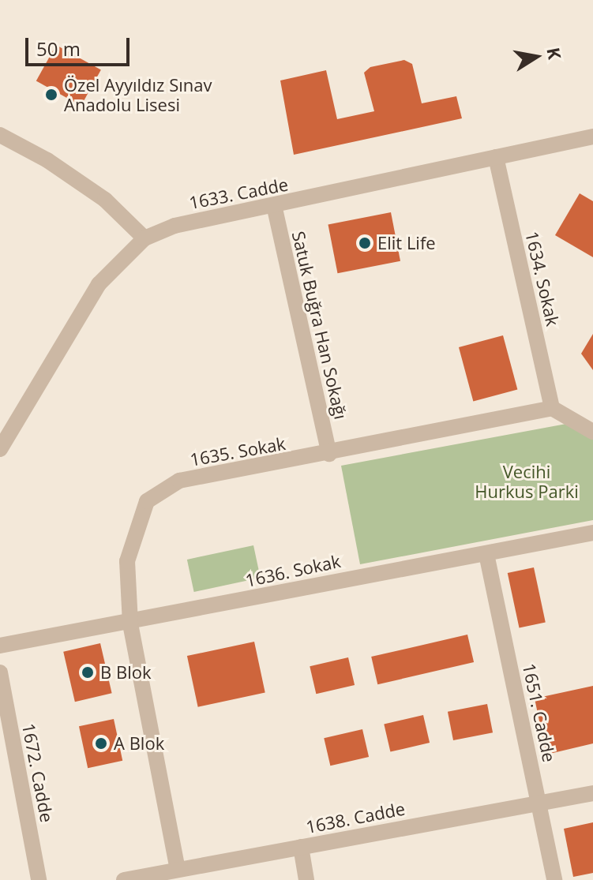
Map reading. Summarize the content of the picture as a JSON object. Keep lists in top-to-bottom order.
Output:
{
  "streets": {
    "street": [
      "1633. Cadde",
      "1634. Sokak",
      "Satuk Buğra Han Sokağı",
      "1635. Sokak",
      "1636. Sokak",
      "1651. Cadde",
      "1672. Cadde",
      "1638. Cadde"
    ]
  },
  "crossings": [
    ["1633. Cadde", "1634. Sokak"],
    ["1633. Cadde", "Satuk Buğra Han Sokağı"],
    ["1634. Sokak", "1635. Sokak"],
    ["Satuk Buğra Han Sokağı", "1635. Sokak"],
    ["1635. Sokak", "1636. Sokak"],
    ["1635. Sokak", "1638. Cadde"],
    ["1636. Sokak", "1651. Cadde"],
    ["1651. Cadde", "1638. Cadde"]
  ],
  "parks": ["Vecihi Hurkus Parki"],
  "places": [
    "Özel Ayyıldız Sınav Anadolu Lisesi",
    "Elit Life",
    "B Blok",
    "A Blok"
  ],
  "scale_bar": "50 m",
  "north": "right"
}
